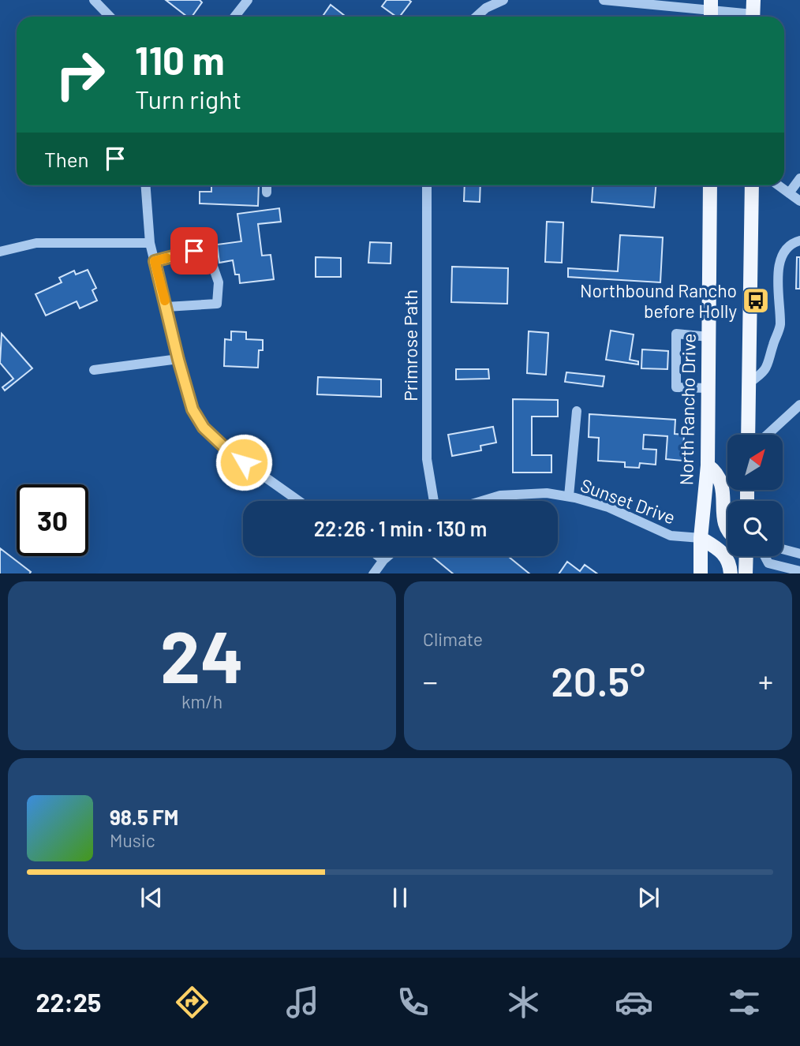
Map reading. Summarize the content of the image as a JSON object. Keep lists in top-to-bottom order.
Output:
{
  "streets": {
    "main road": ["North Rancho Drive"],
    "street": ["Primrose Path", "Sunset Drive"]
  },
  "crossings": [
    ["North Rancho Drive", "Sunset Drive"]
  ],
  "places": {
    "bus stop": ["Northbound Rancho before Holly"]
  },
  "north": "top right",
  "page": {
    "turn": ["110 m", "Turn right"],
    "then": "Then",
    "limit": "30",
    "trip": "22:26 · 1 min · 130 m",
    "tile": [
      ["24", "km/h"],
      "Climate"
    ],
    "heat": ["−", "20.5°", "+"],
    "song": ["98.5 FM", "Music"],
    "tabs": "22:25"
  }
}
